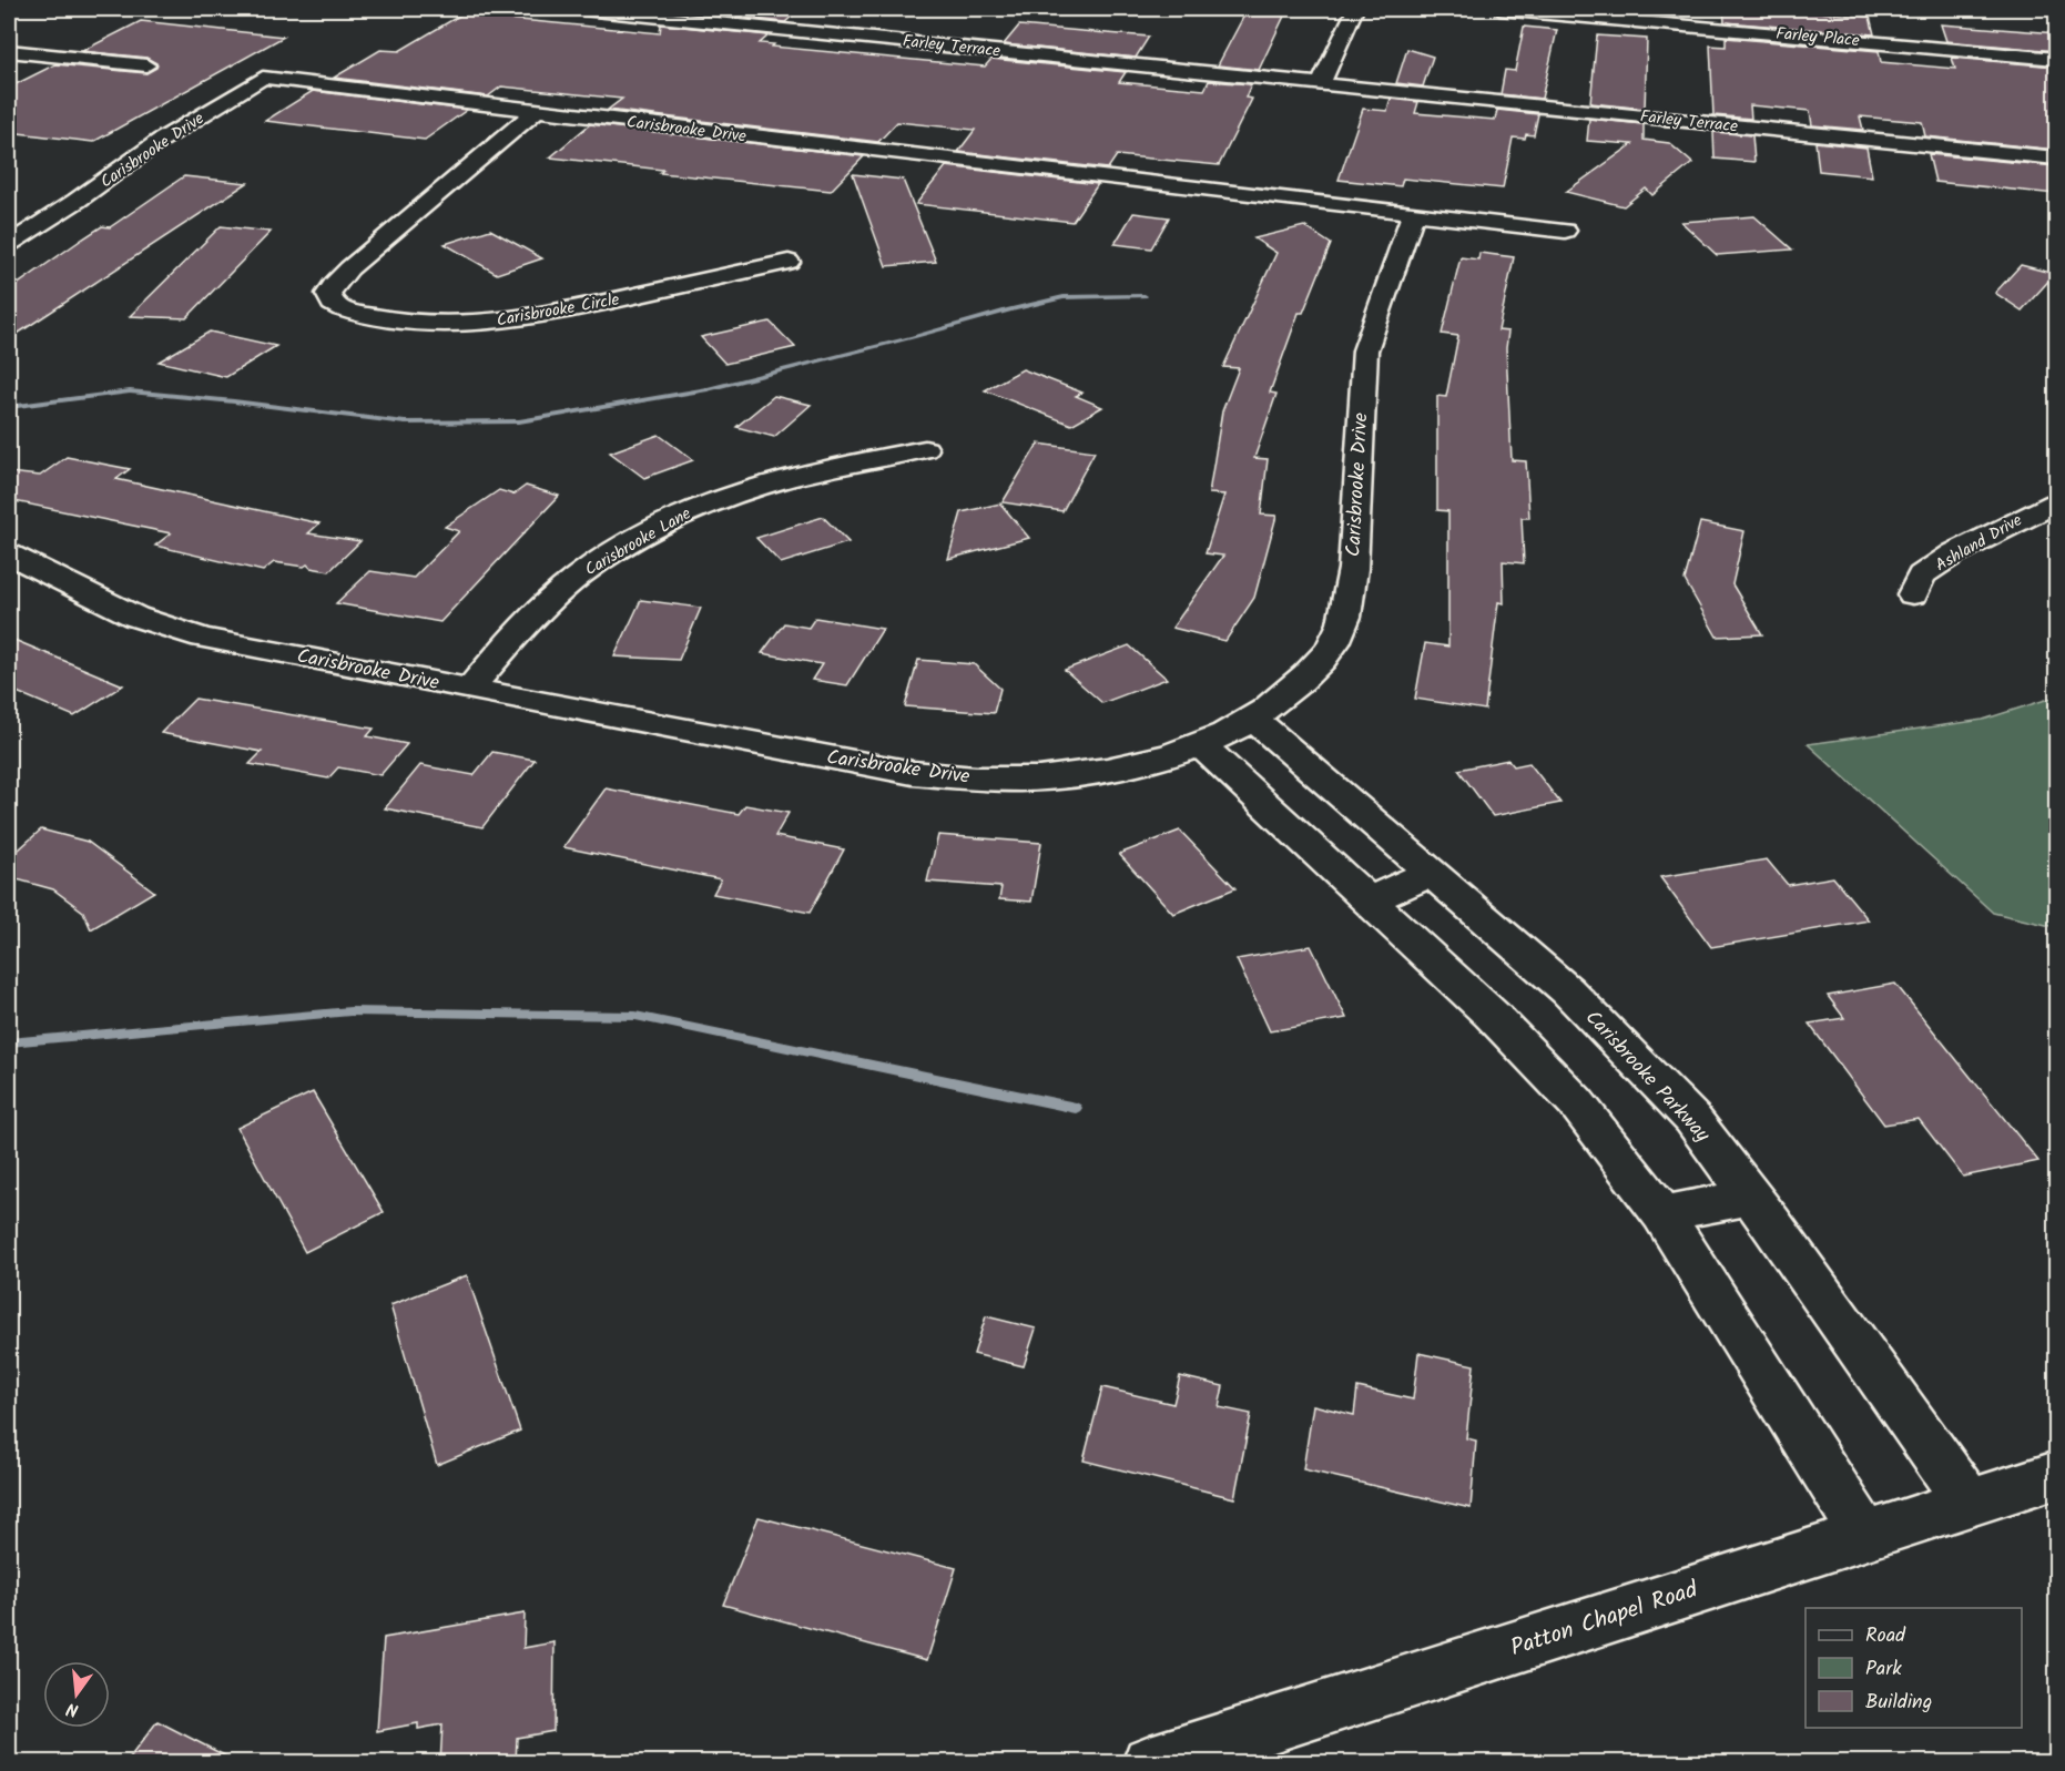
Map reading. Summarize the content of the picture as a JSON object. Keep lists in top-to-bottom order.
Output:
{
  "streets": {
    "street": [
      "Farley Place",
      "Farley Terrace",
      "Carisbrooke Drive",
      "Carisbrooke Circle",
      "Carisbrooke Lane",
      "Ashland Drive",
      "Carisbrooke Parkway",
      "Patton Chapel Road"
    ]
  },
  "crossings": [
    ["Carisbrooke Drive", "Carisbrooke Circle"],
    ["Carisbrooke Drive", "Carisbrooke Lane"],
    ["Carisbrooke Drive", "Carisbrooke Parkway"],
    ["Carisbrooke Parkway", "Patton Chapel Road"]
  ],
  "legend": ["Road", "Park", "Building"],
  "north": "bottom"
}
